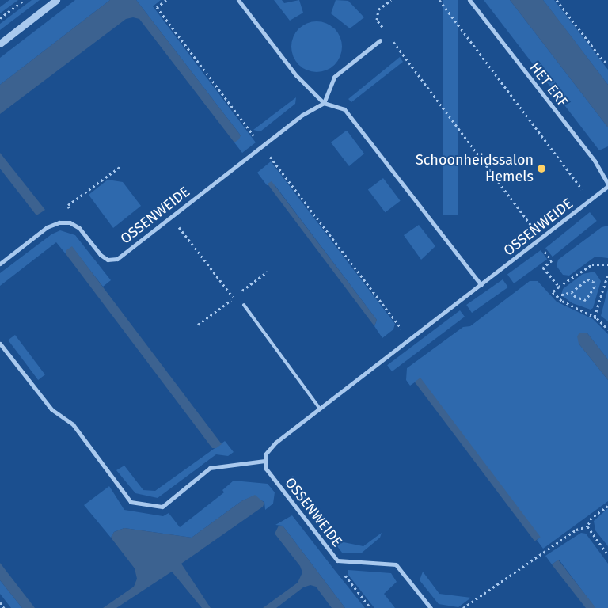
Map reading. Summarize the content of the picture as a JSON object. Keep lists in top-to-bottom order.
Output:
{
  "streets": {
    "street": ["HET ERF", "OSSENWEIDE"]
  },
  "crossings": [
    ["HET ERF", "OSSENWEIDE"]
  ],
  "places": ["Schoonheidssalon Hemels"]
}
